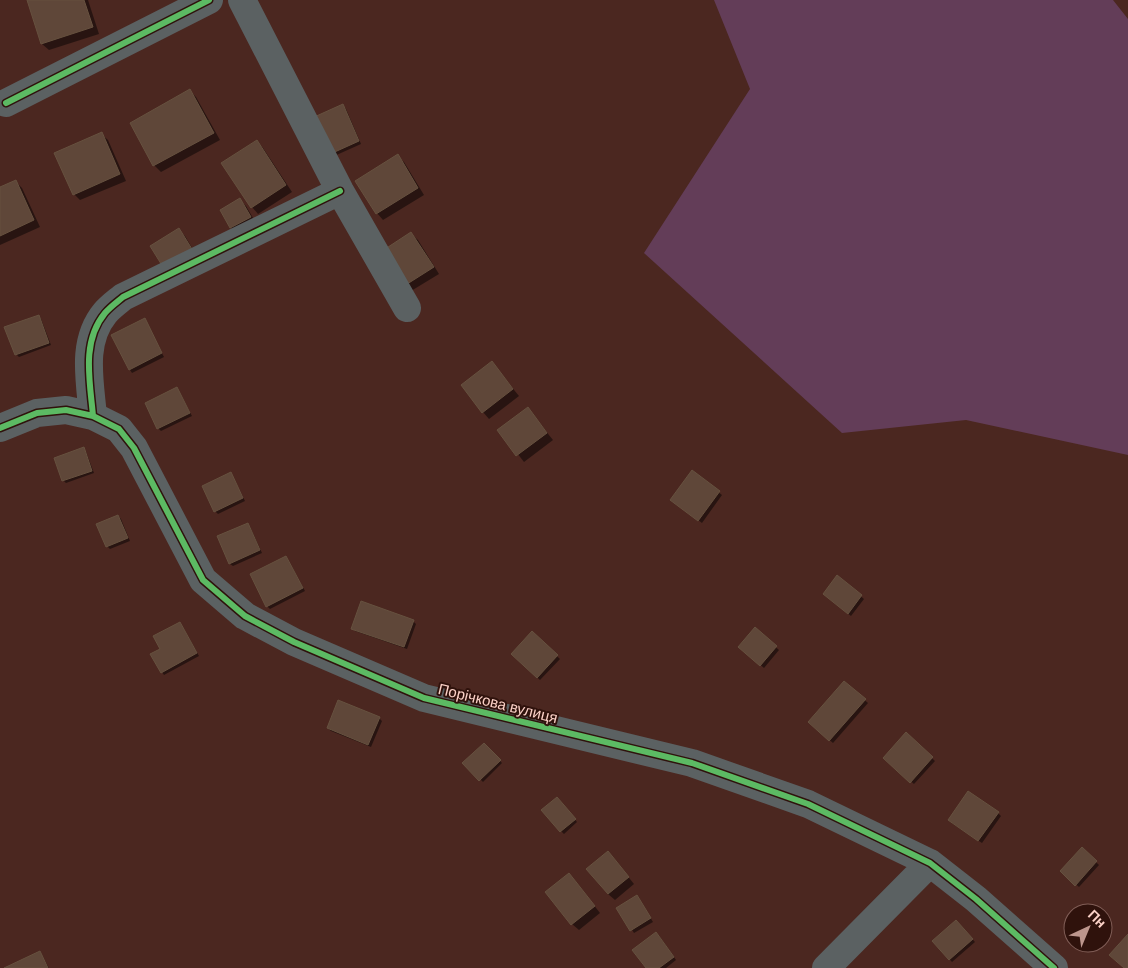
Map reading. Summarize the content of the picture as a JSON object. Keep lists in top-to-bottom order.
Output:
{
  "streets": {
    "street": ["Порічкова вулиця"]
  },
  "north": "top right"
}
